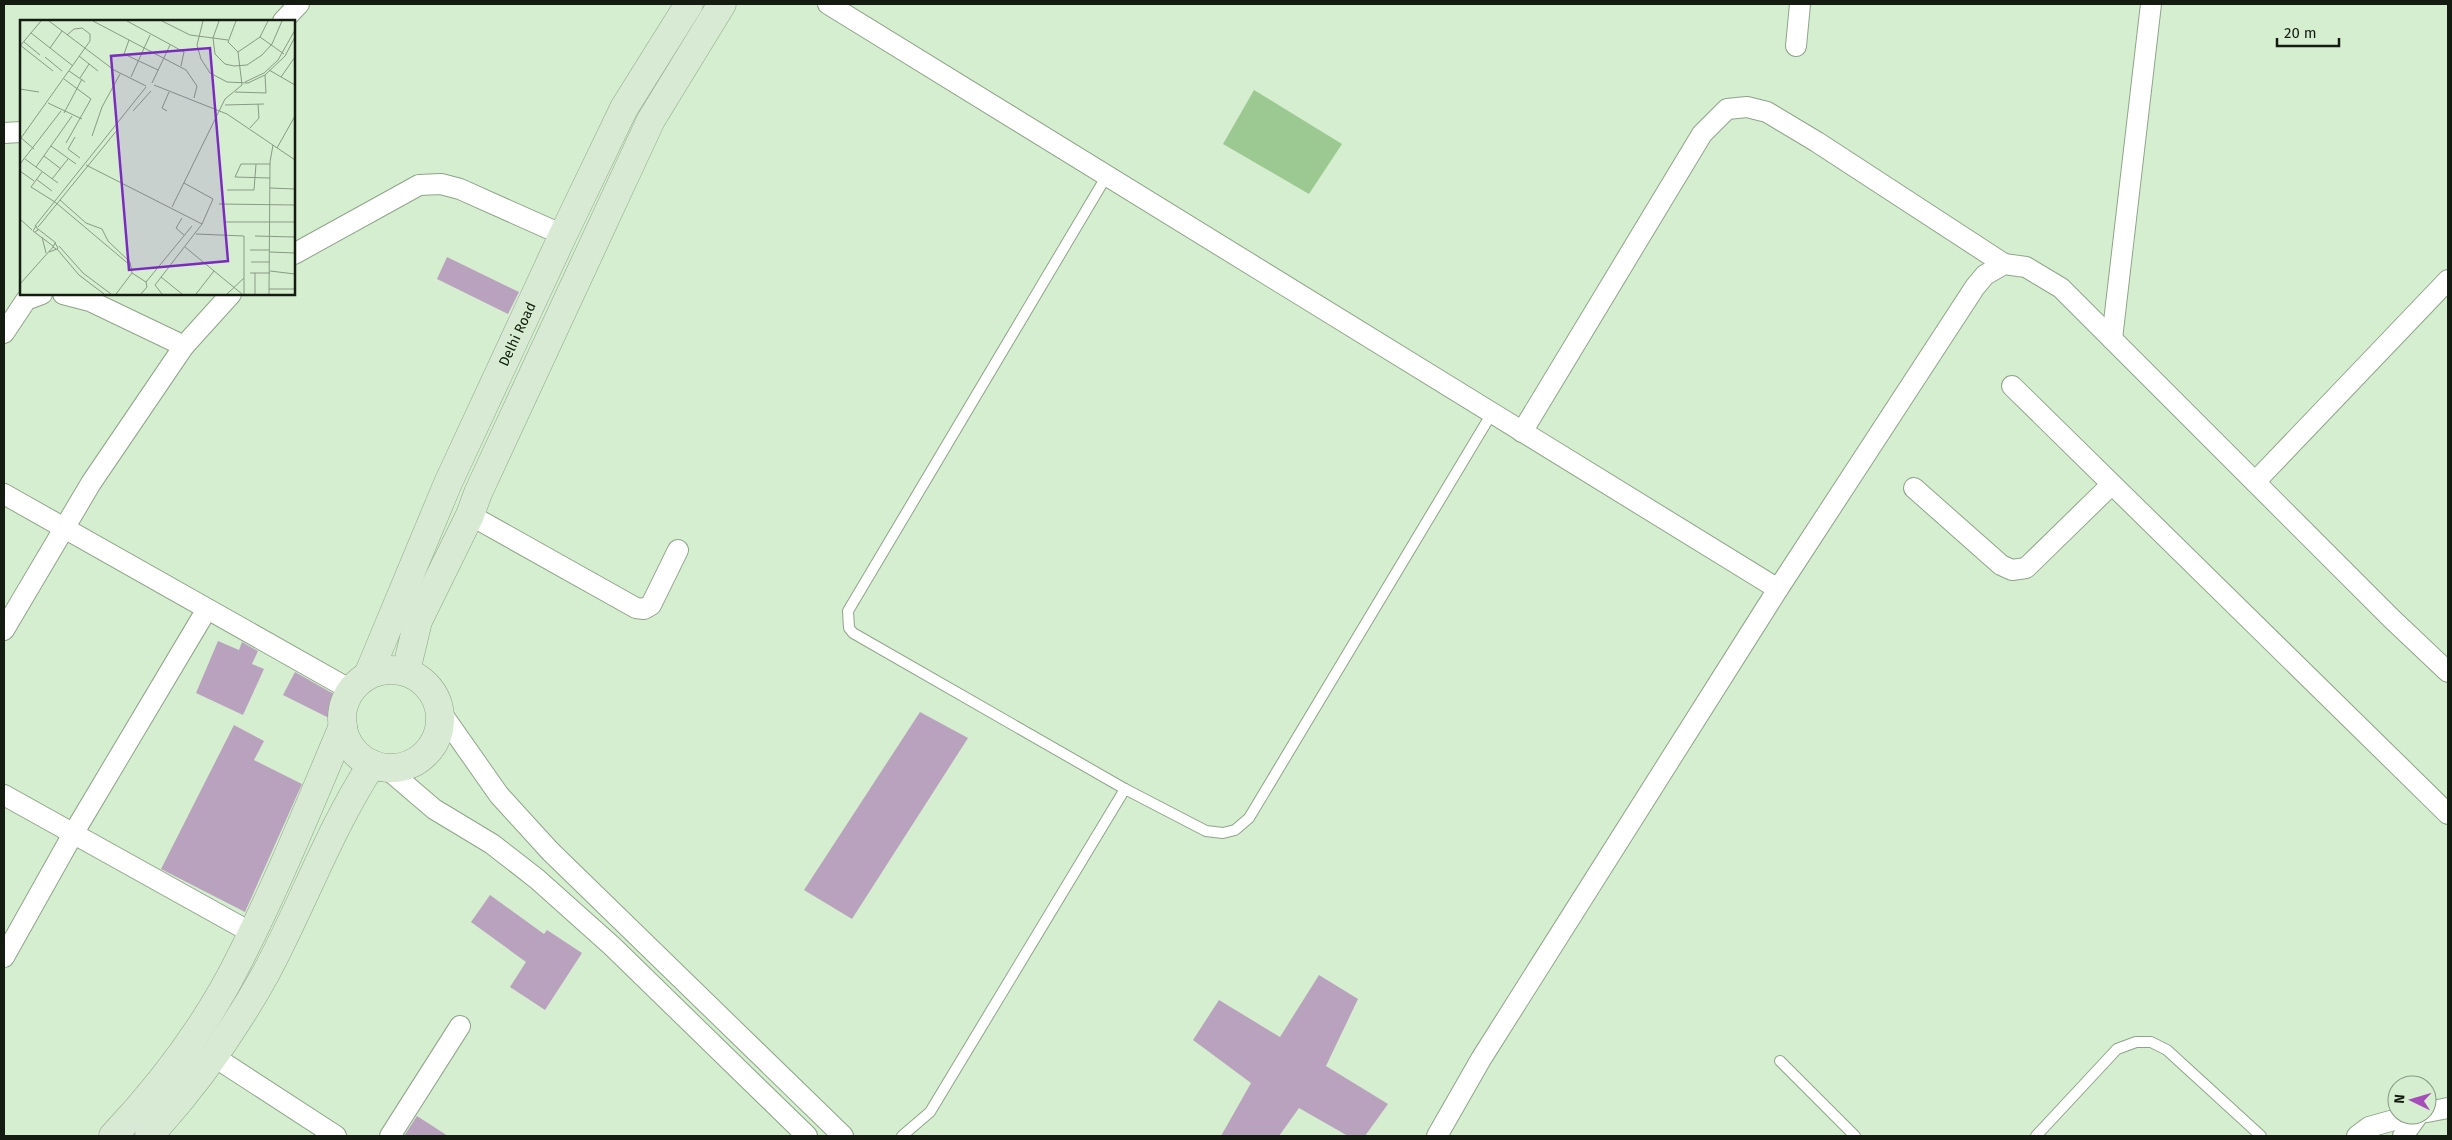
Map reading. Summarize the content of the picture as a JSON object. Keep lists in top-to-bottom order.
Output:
{
  "streets": {
    "main road": ["Delhi Road"]
  },
  "scale_bar": "20 m",
  "north": "left"
}
